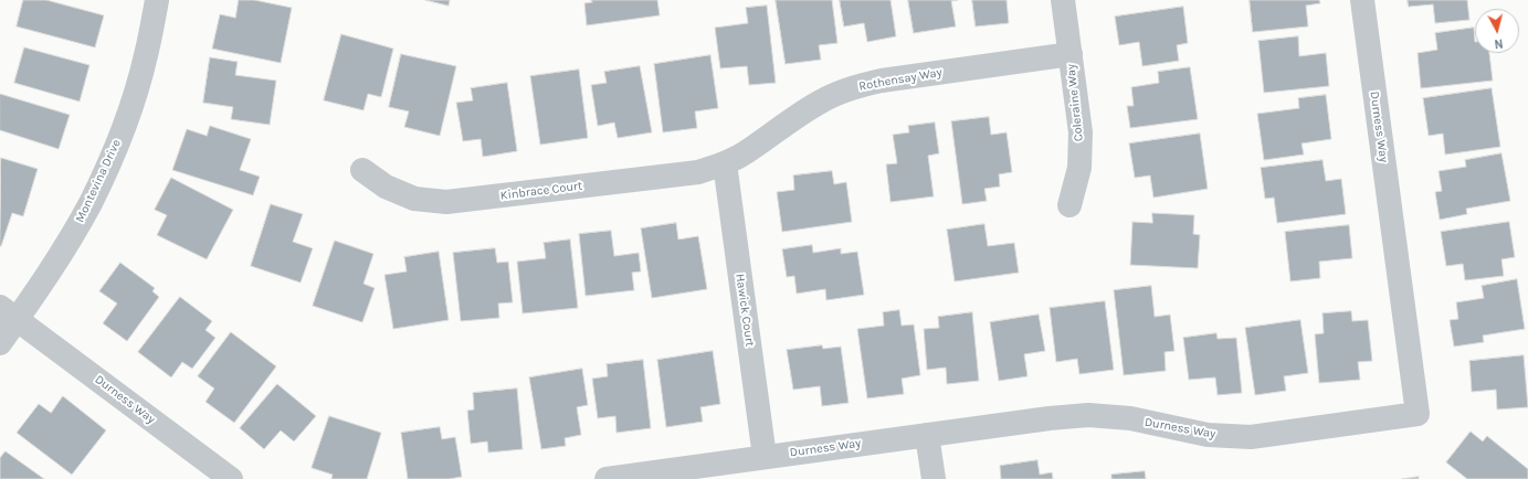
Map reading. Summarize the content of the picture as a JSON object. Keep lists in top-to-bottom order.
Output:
{
  "streets": {
    "street": [
      "Rothensay Way",
      "Coleraine Way",
      "Durness Way",
      "Montevina Drive",
      "Kinbrace Court",
      "Hawick Court"
    ]
  },
  "crossings": [
    ["Rothensay Way", "Coleraine Way"],
    ["Rothensay Way", "Kinbrace Court"],
    ["Rothensay Way", "Hawick Court"],
    ["Durness Way", "Montevina Drive"],
    ["Durness Way", "Hawick Court"],
    ["Kinbrace Court", "Hawick Court"]
  ],
  "north": "bottom"
}
